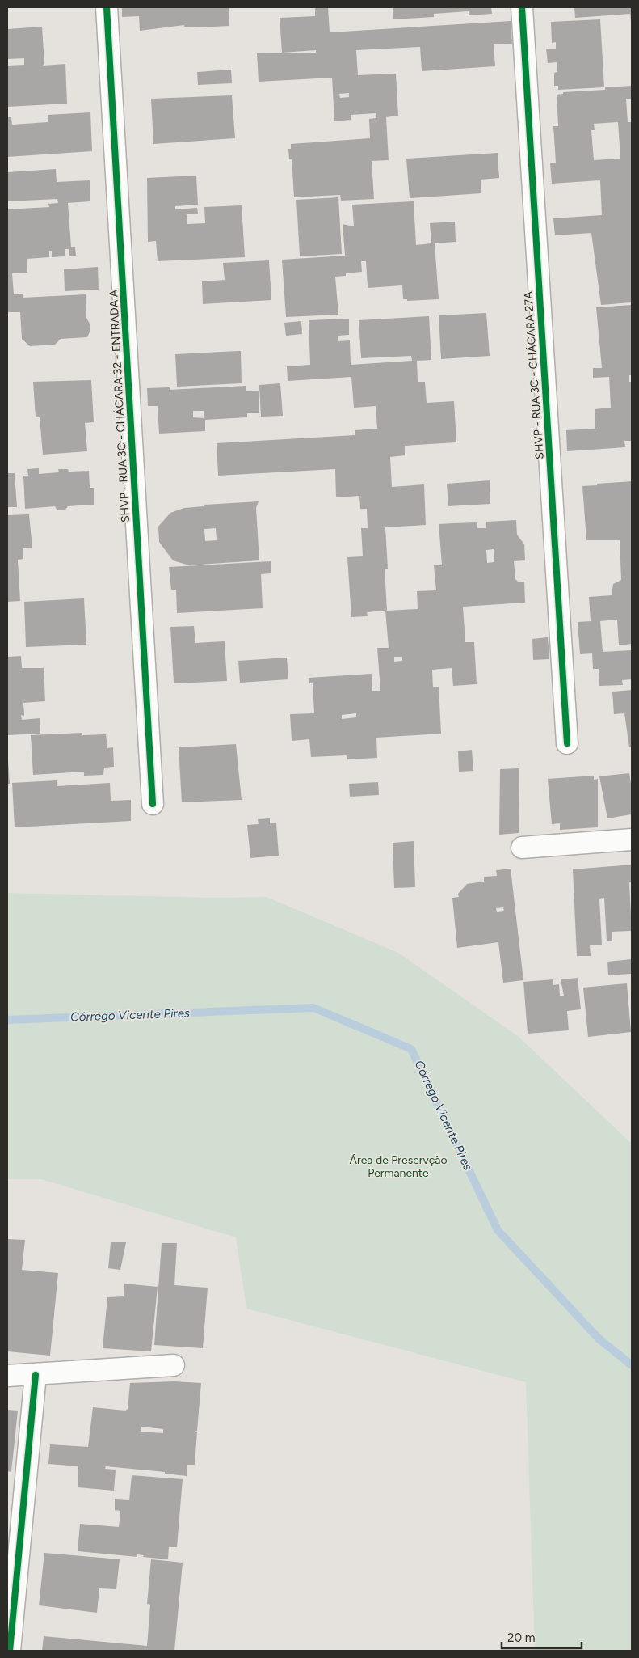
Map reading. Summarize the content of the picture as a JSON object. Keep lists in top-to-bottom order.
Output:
{
  "streets": {
    "street": ["SHVP - RUA 3C - CHÁCARA 27A", "SHVP - RUA 3C - CHÁCARA 32 - ENTRADA A"]
  },
  "water": ["Córrego Vicente Pires"],
  "parks": ["Área de Preservção Permanente"],
  "scale_bar": "20 m"
}
